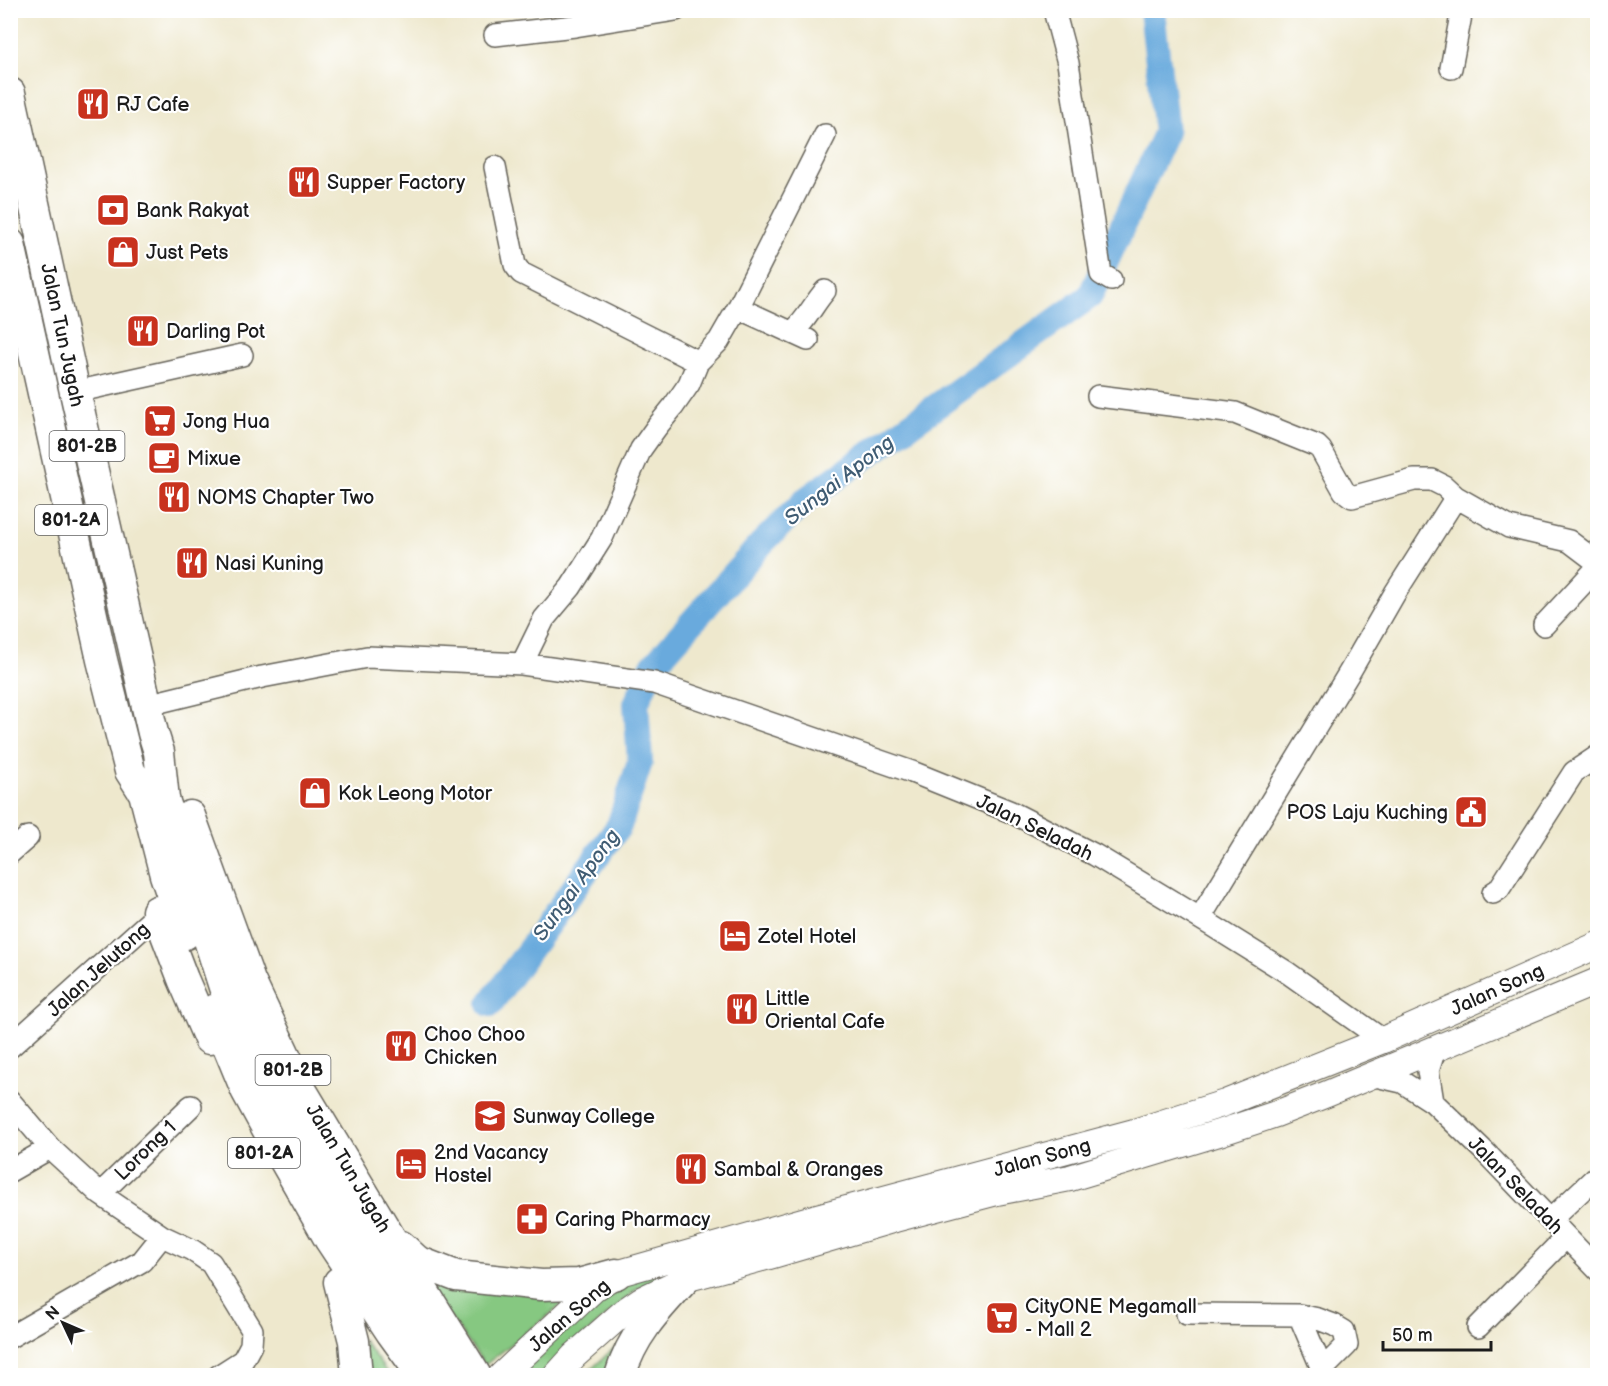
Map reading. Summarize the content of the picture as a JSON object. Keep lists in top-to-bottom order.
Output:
{
  "streets": {
    "highway": ["Jalan Tun Jugah", "801-2B", "801-2A"],
    "main road": ["Jalan Song"],
    "street": ["Jalan Seladah", "Jalan Jelutong", "Lorong 1"]
  },
  "crossings": [
    ["Jalan Tun Jugah", "Jalan Seladah"],
    ["Jalan Tun Jugah", "Jalan Jelutong"],
    ["Jalan Seladah", "Jalan Song"]
  ],
  "water": ["Sungai Apong"],
  "places": {
    "restaurant": [
      "RJ Cafe",
      "Supper Factory",
      "Darling Pot",
      "NOMS Chapter Two",
      "Nasi Kuning",
      "Little Oriental Cafe",
      "Choo Choo Chicken",
      "Sambal & Oranges"
    ],
    "bank": ["Bank Rakyat"],
    "shop": ["Just Pets", "Kok Leong Motor"],
    "supermarket": ["Jong Hua", "CityONE Megamall - Mall 2"],
    "cafe": ["Mixue"],
    "public building": ["POS Laju Kuching"],
    "hotel": ["Zotel Hotel", "2nd Vacancy Hostel"],
    "school or university": ["Sunway College"],
    "pharmacy": ["Caring Pharmacy"]
  },
  "scale_bar": "50 m",
  "north": "top left"
}
